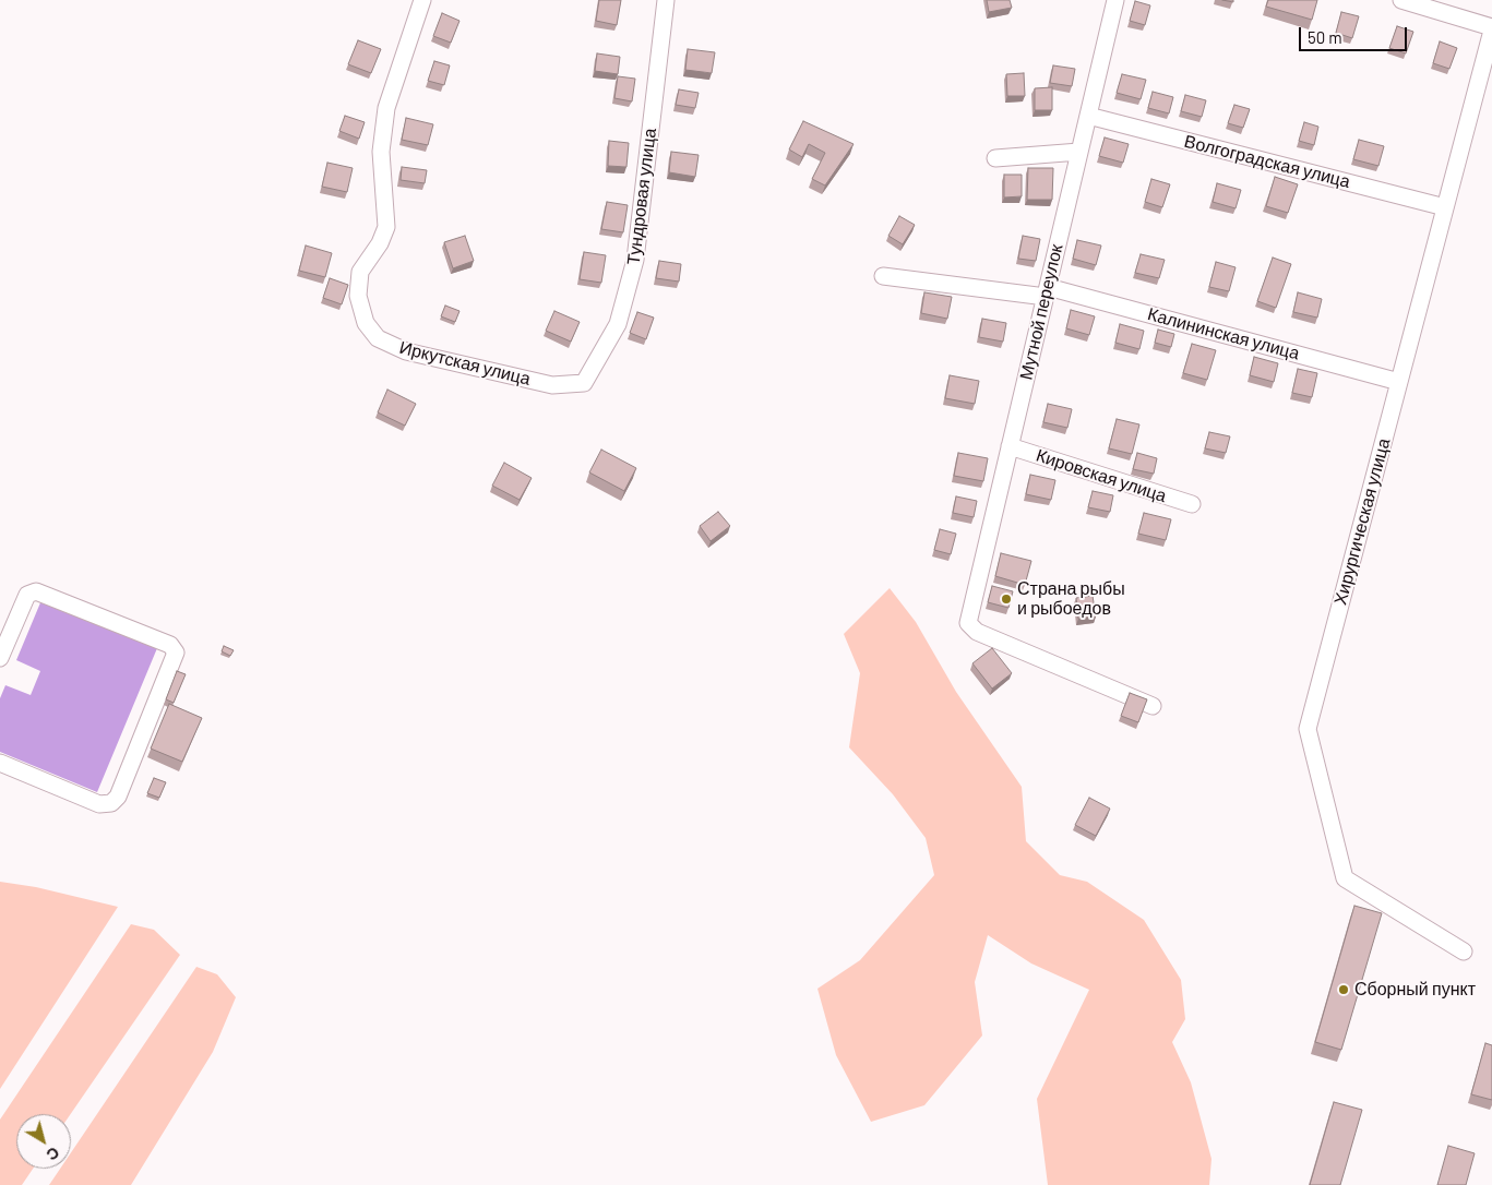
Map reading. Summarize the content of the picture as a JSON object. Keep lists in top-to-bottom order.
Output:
{
  "streets": {
    "street": [
      "Волгоградская улица",
      "Тундровая улица",
      "Мутной переулок",
      "Калининская улица",
      "Иркутская улица",
      "Кировская улица",
      "Хирургическая улица"
    ]
  },
  "crossings": [
    ["Волгоградская улица", "Мутной переулок"],
    ["Волгоградская улица", "Хирургическая улица"],
    ["Тундровая улица", "Иркутская улица"],
    ["Мутной переулок", "Калининская улица"],
    ["Мутной переулок", "Кировская улица"],
    ["Калининская улица", "Хирургическая улица"]
  ],
  "places": ["Страна рыбы и рыбоедов", "Сборный пункт"],
  "scale_bar": "50 m",
  "north": "bottom right"
}
